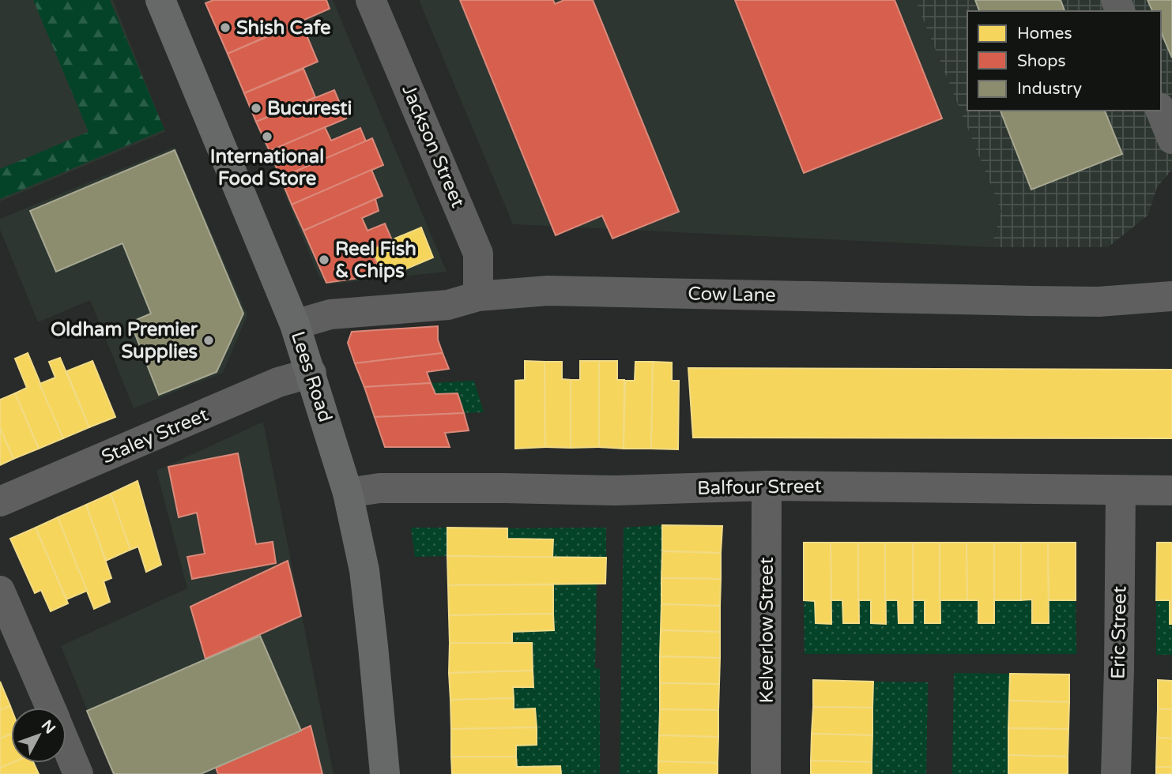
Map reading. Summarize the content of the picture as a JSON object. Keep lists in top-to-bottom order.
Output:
{
  "streets": {
    "main road": ["Lees Road"],
    "street": [
      "Jackson Street",
      "Cow Lane",
      "Staley Street",
      "Balfour Street",
      "Kelverlow Street",
      "Eric Street"
    ]
  },
  "crossings": [
    ["Jackson Street", "Cow Lane"],
    ["Cow Lane", "Lees Road"],
    ["Lees Road", "Staley Street"],
    ["Lees Road", "Balfour Street"],
    ["Balfour Street", "Kelverlow Street"],
    ["Balfour Street", "Eric Street"]
  ],
  "places": [
    "Shish Cafe",
    "Bucuresti",
    "International Food Store",
    "Reel Fish & Chips",
    "Oldham Premier Supplies"
  ],
  "legend": ["Homes", "Shops", "Industry"],
  "north": "top right"
}
